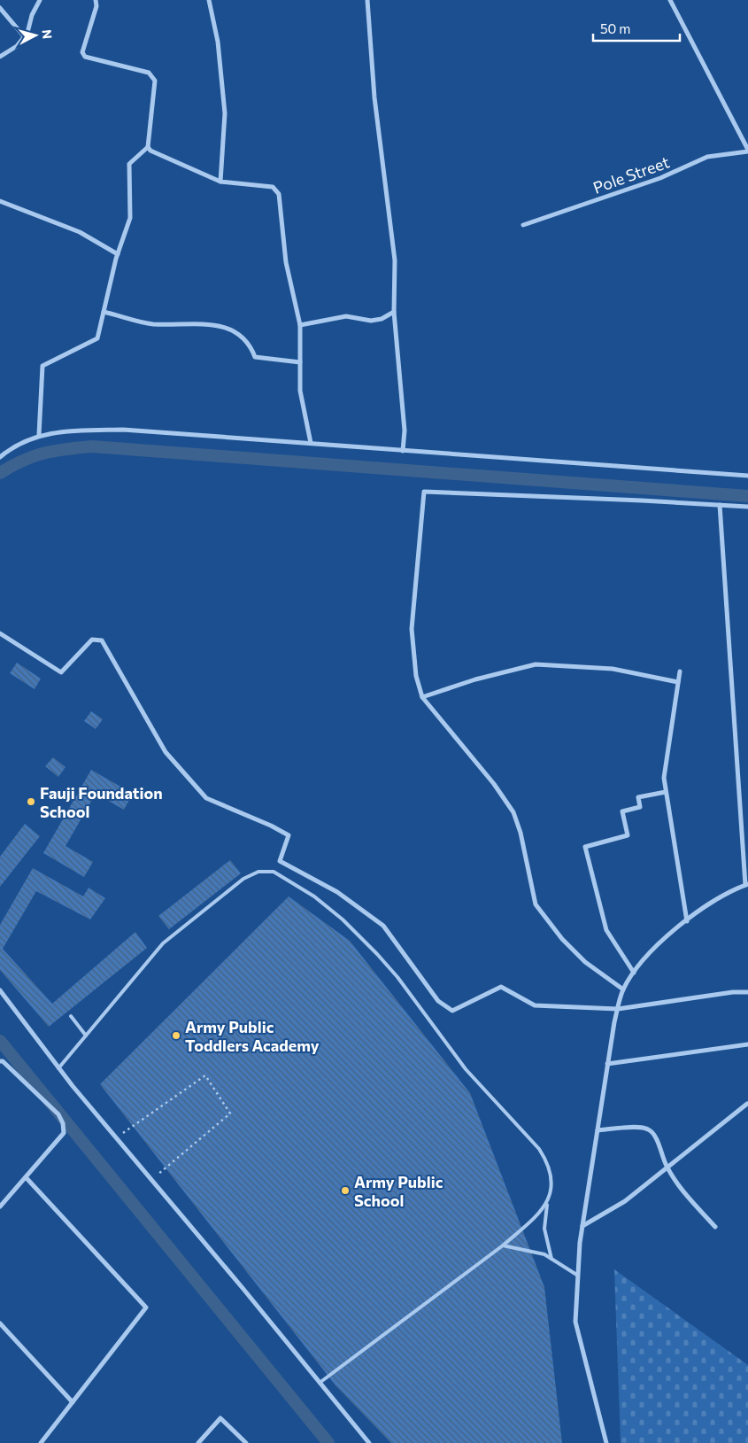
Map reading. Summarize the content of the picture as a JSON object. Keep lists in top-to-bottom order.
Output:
{
  "streets": {
    "street": ["Pole Street"]
  },
  "places": ["Fauji Foundation School", "Army Public Toddlers Academy", "Army Public School"],
  "scale_bar": "50 m",
  "north": "right"
}
